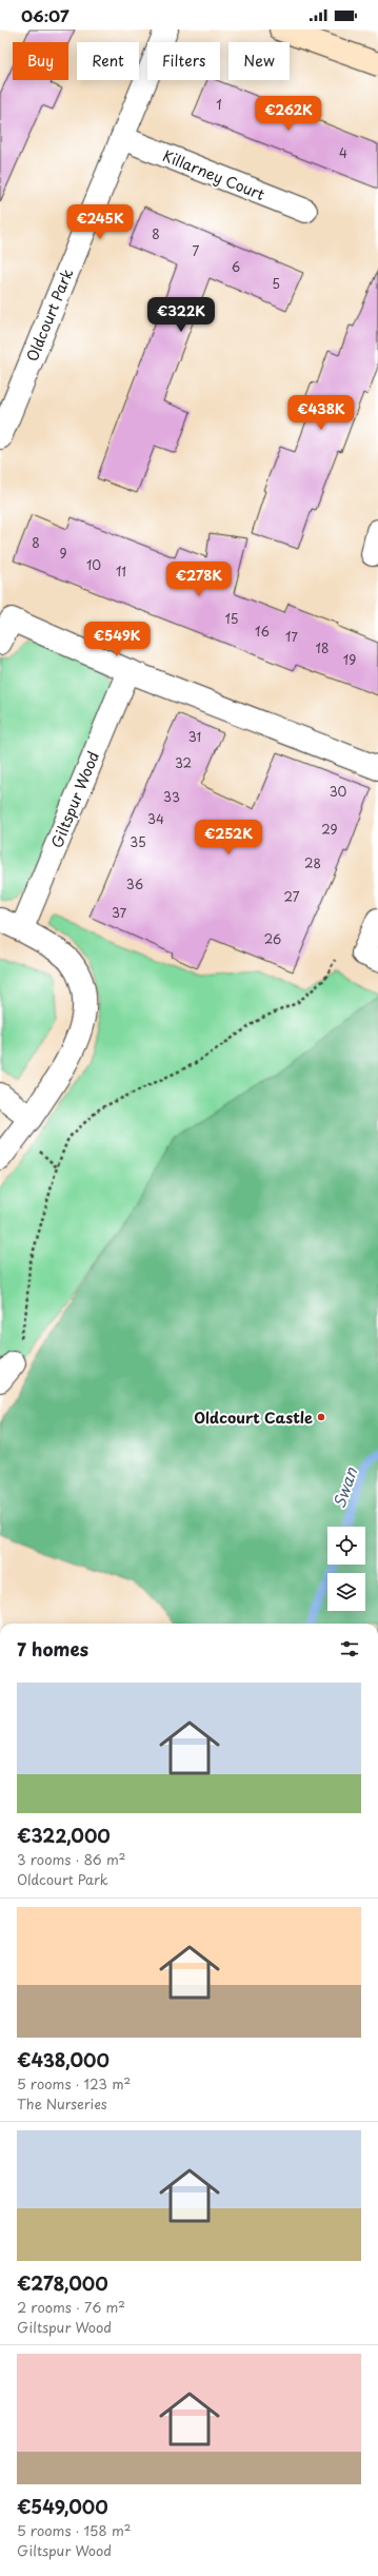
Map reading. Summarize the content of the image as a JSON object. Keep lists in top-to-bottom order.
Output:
{
  "streets": {
    "street": ["Killarney Court", "Oldcourt Park", "Giltspur Wood"]
  },
  "crossings": [
    ["Killarney Court", "Oldcourt Park"]
  ],
  "water": ["Swan"],
  "places": ["Oldcourt Castle"],
  "house_numbers": [
    "1",
    "4",
    "8",
    "7",
    "6",
    "5",
    "8",
    "9",
    "10",
    "11",
    "15",
    "16",
    "17",
    "18",
    "19",
    "31",
    "32",
    "30",
    "33",
    "34",
    "29",
    "35",
    "28",
    "36",
    "27",
    "37",
    "26"
  ],
  "page": {
    "status": "06:07",
    "chip": [
      "Buy",
      "Rent",
      "Filters",
      "New"
    ],
    "price": [
      "€262K",
      "€245K",
      "€322K",
      "€438K",
      "€278K",
      "€549K",
      "€252K"
    ],
    "heading": "7 homes",
    "list": [
      {
        "name": "€322,000",
        "note": "3 rooms · 86 m² · Oldcourt Park"
      },
      {
        "name": "€438,000",
        "note": "5 rooms · 123 m² · The Nurseries"
      },
      {
        "name": "€278,000",
        "note": "2 rooms · 76 m² · Giltspur Wood"
      },
      {
        "name": "€549,000",
        "note": "5 rooms · 158 m² · Giltspur Wood"
      }
    ]
  }
}
